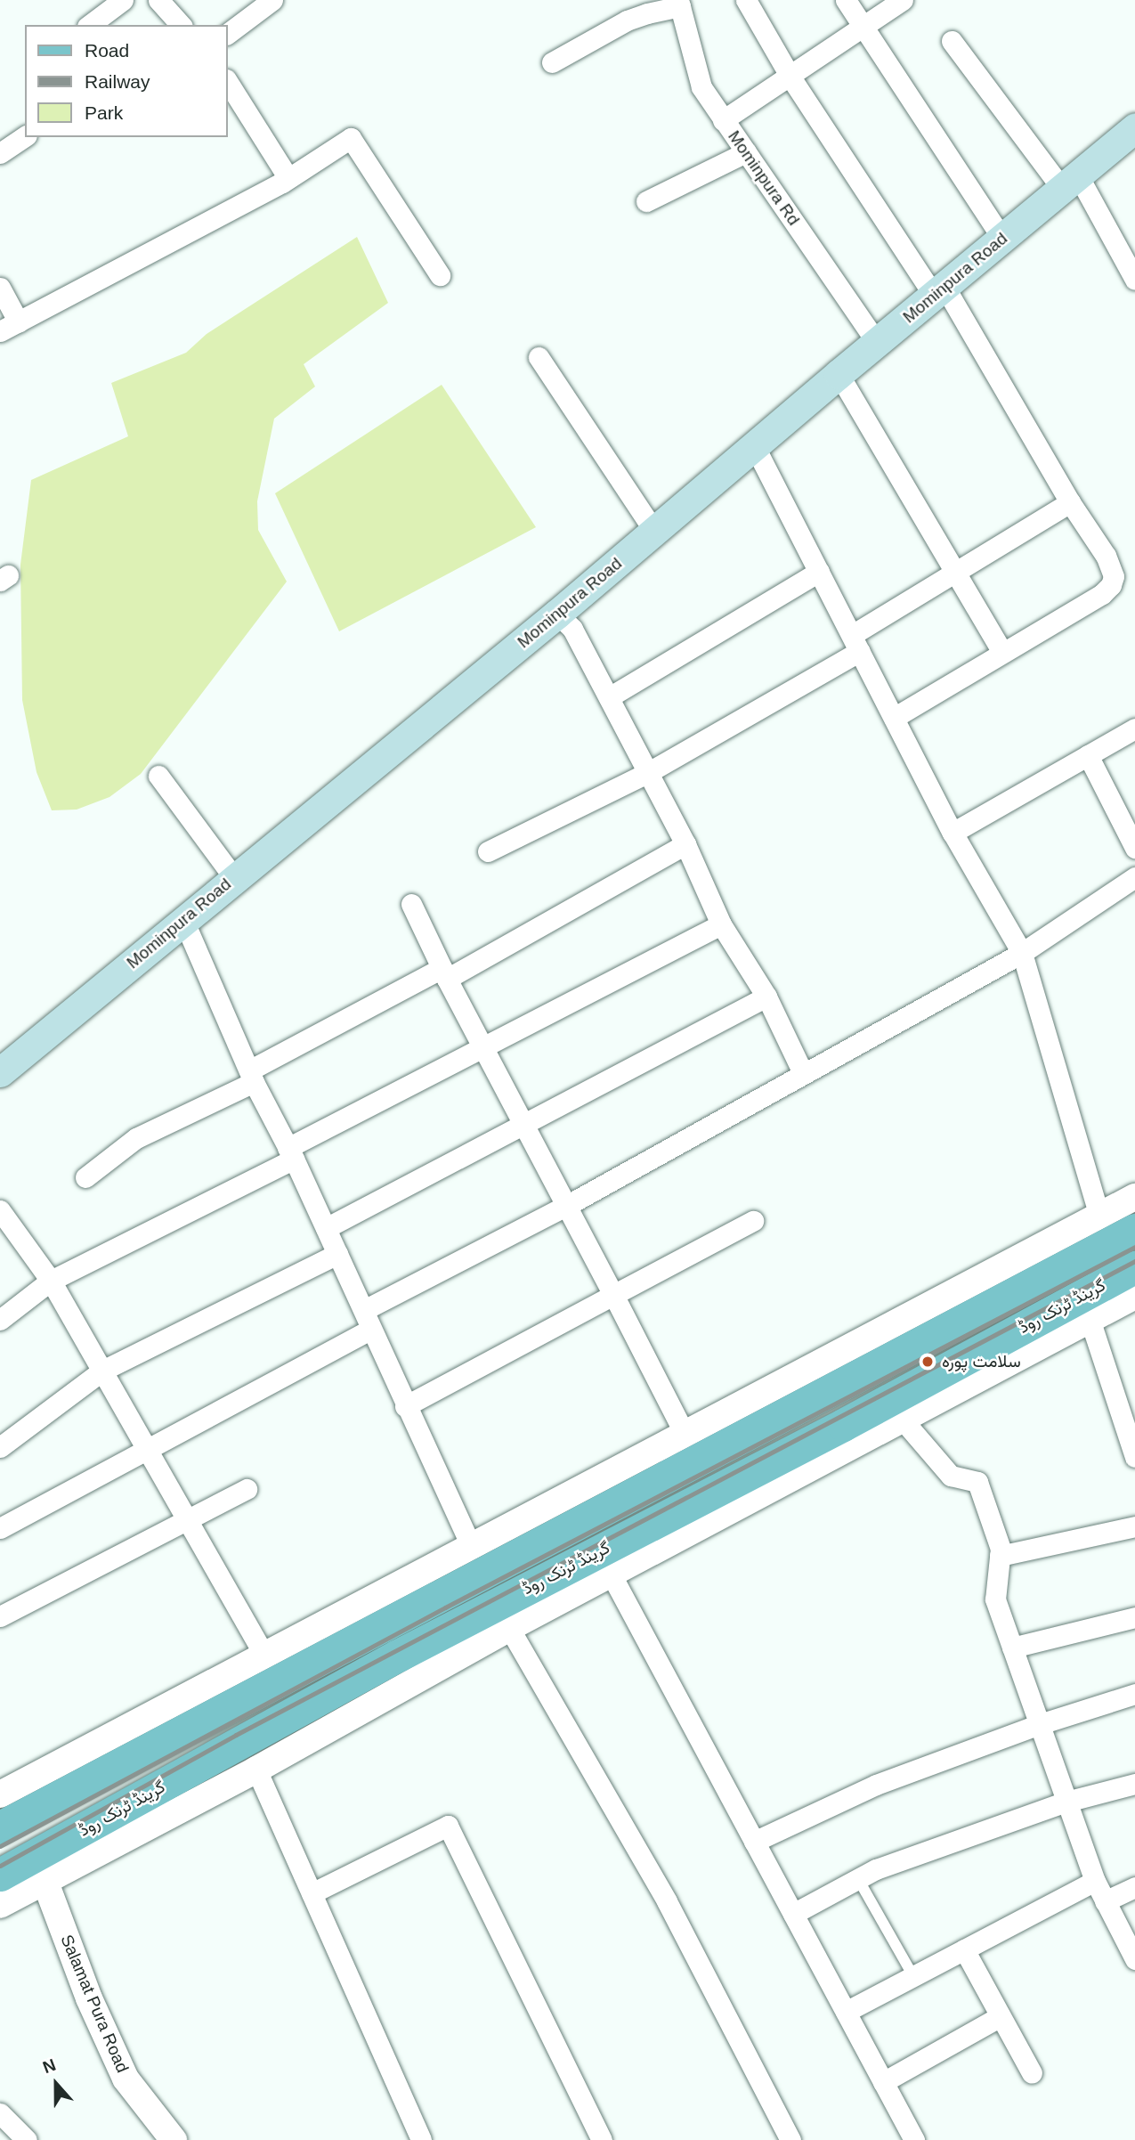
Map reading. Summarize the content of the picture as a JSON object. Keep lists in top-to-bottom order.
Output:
{
  "streets": {
    "main road": ["Mominpura Road", "گرینڈ ٹرنک روڈ"],
    "street": ["Mominpura Rd", "Salamat Pura Road"]
  },
  "crossings": [
    ["Mominpura Rd", "Mominpura Road"],
    ["گرینڈ ٹرنک روڈ", "Salamat Pura Road"]
  ],
  "places": ["سلامت پورہ"],
  "legend": ["Road", "Railway", "Park"],
  "north": "top"
}
